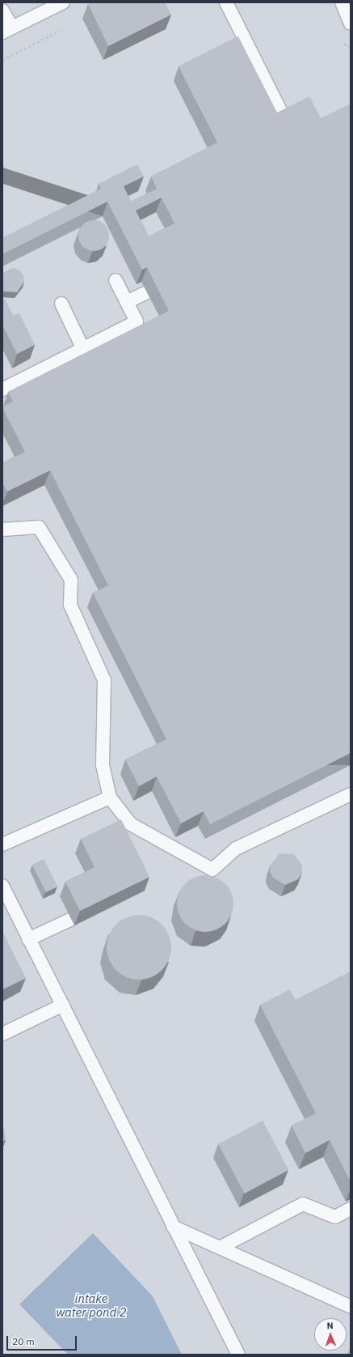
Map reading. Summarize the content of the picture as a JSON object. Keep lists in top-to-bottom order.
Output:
{
  "water": ["intake water pond 2"],
  "scale_bar": "20 m",
  "north": "top"
}
